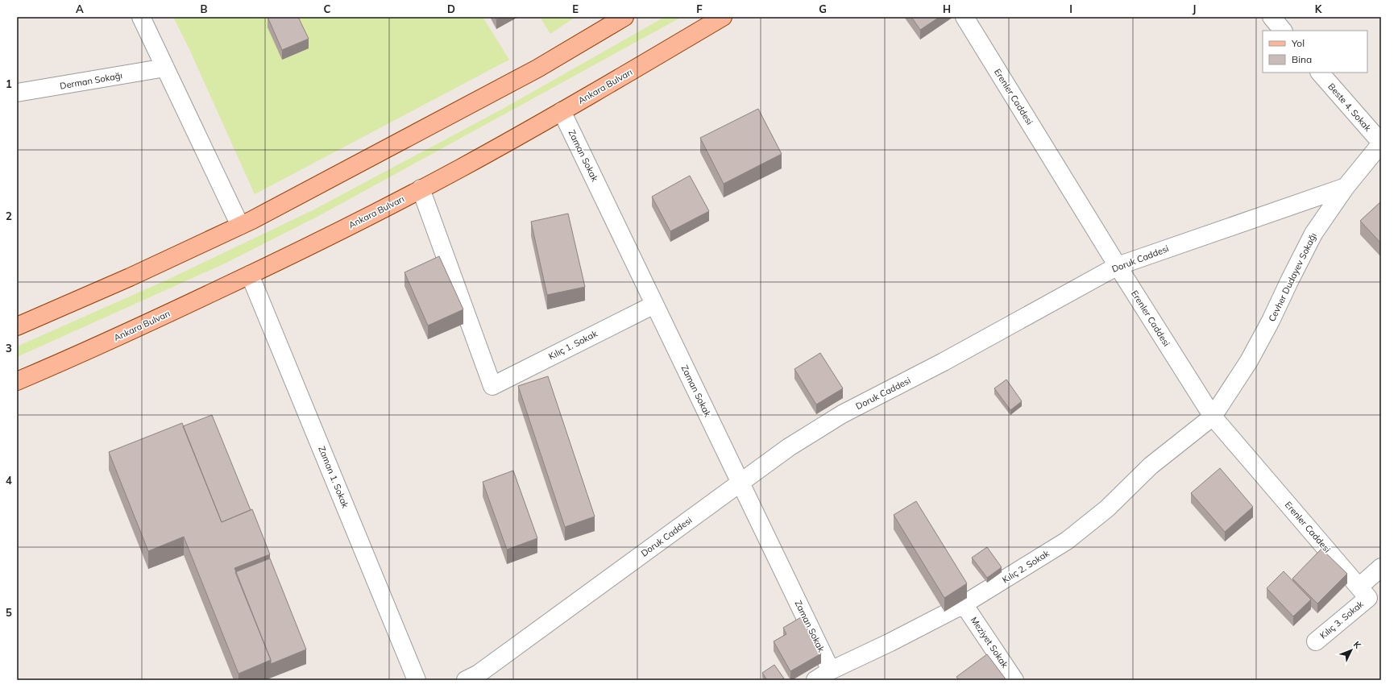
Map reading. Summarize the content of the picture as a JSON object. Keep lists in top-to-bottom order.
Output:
{
  "streets": {
    "main road": ["Ankara Bulvarı"],
    "street": [
      "Derman Sokağı",
      "Erenler Caddesi",
      "Beste 4. Sokak",
      "Zaman Sokak",
      "Doruk Caddesi",
      "Cevher Dudayev Sokağı",
      "Kılıç 1. Sokak",
      "Zaman 1. Sokak",
      "Kılıç 2. Sokak",
      "Kılıç 3. Sokak",
      "Meziyet Sokak"
    ]
  },
  "crossings": [
    ["Ankara Bulvarı", "Zaman Sokak"],
    ["Ankara Bulvarı", "Kılıç 1. Sokak"],
    ["Ankara Bulvarı", "Zaman 1. Sokak"],
    ["Erenler Caddesi", "Doruk Caddesi"],
    ["Erenler Caddesi", "Cevher Dudayev Sokağı"],
    ["Erenler Caddesi", "Kılıç 2. Sokak"],
    ["Erenler Caddesi", "Kılıç 3. Sokak"],
    ["Beste 4. Sokak", "Cevher Dudayev Sokağı"],
    ["Zaman Sokak", "Doruk Caddesi"],
    ["Zaman Sokak", "Kılıç 1. Sokak"],
    ["Zaman Sokak", "Kılıç 2. Sokak"],
    ["Doruk Caddesi", "Cevher Dudayev Sokağı"],
    ["Cevher Dudayev Sokağı", "Kılıç 2. Sokak"],
    ["Kılıç 2. Sokak", "Meziyet Sokak"]
  ],
  "legend": ["Yol", "Bina"],
  "north": "top right",
  "grid": {
    "columns": [
      "A",
      "B",
      "C",
      "D",
      "E",
      "F",
      "G",
      "H",
      "I",
      "J",
      "K"
    ],
    "rows": [
      "1",
      "2",
      "3",
      "4",
      "5"
    ]
  }
}
